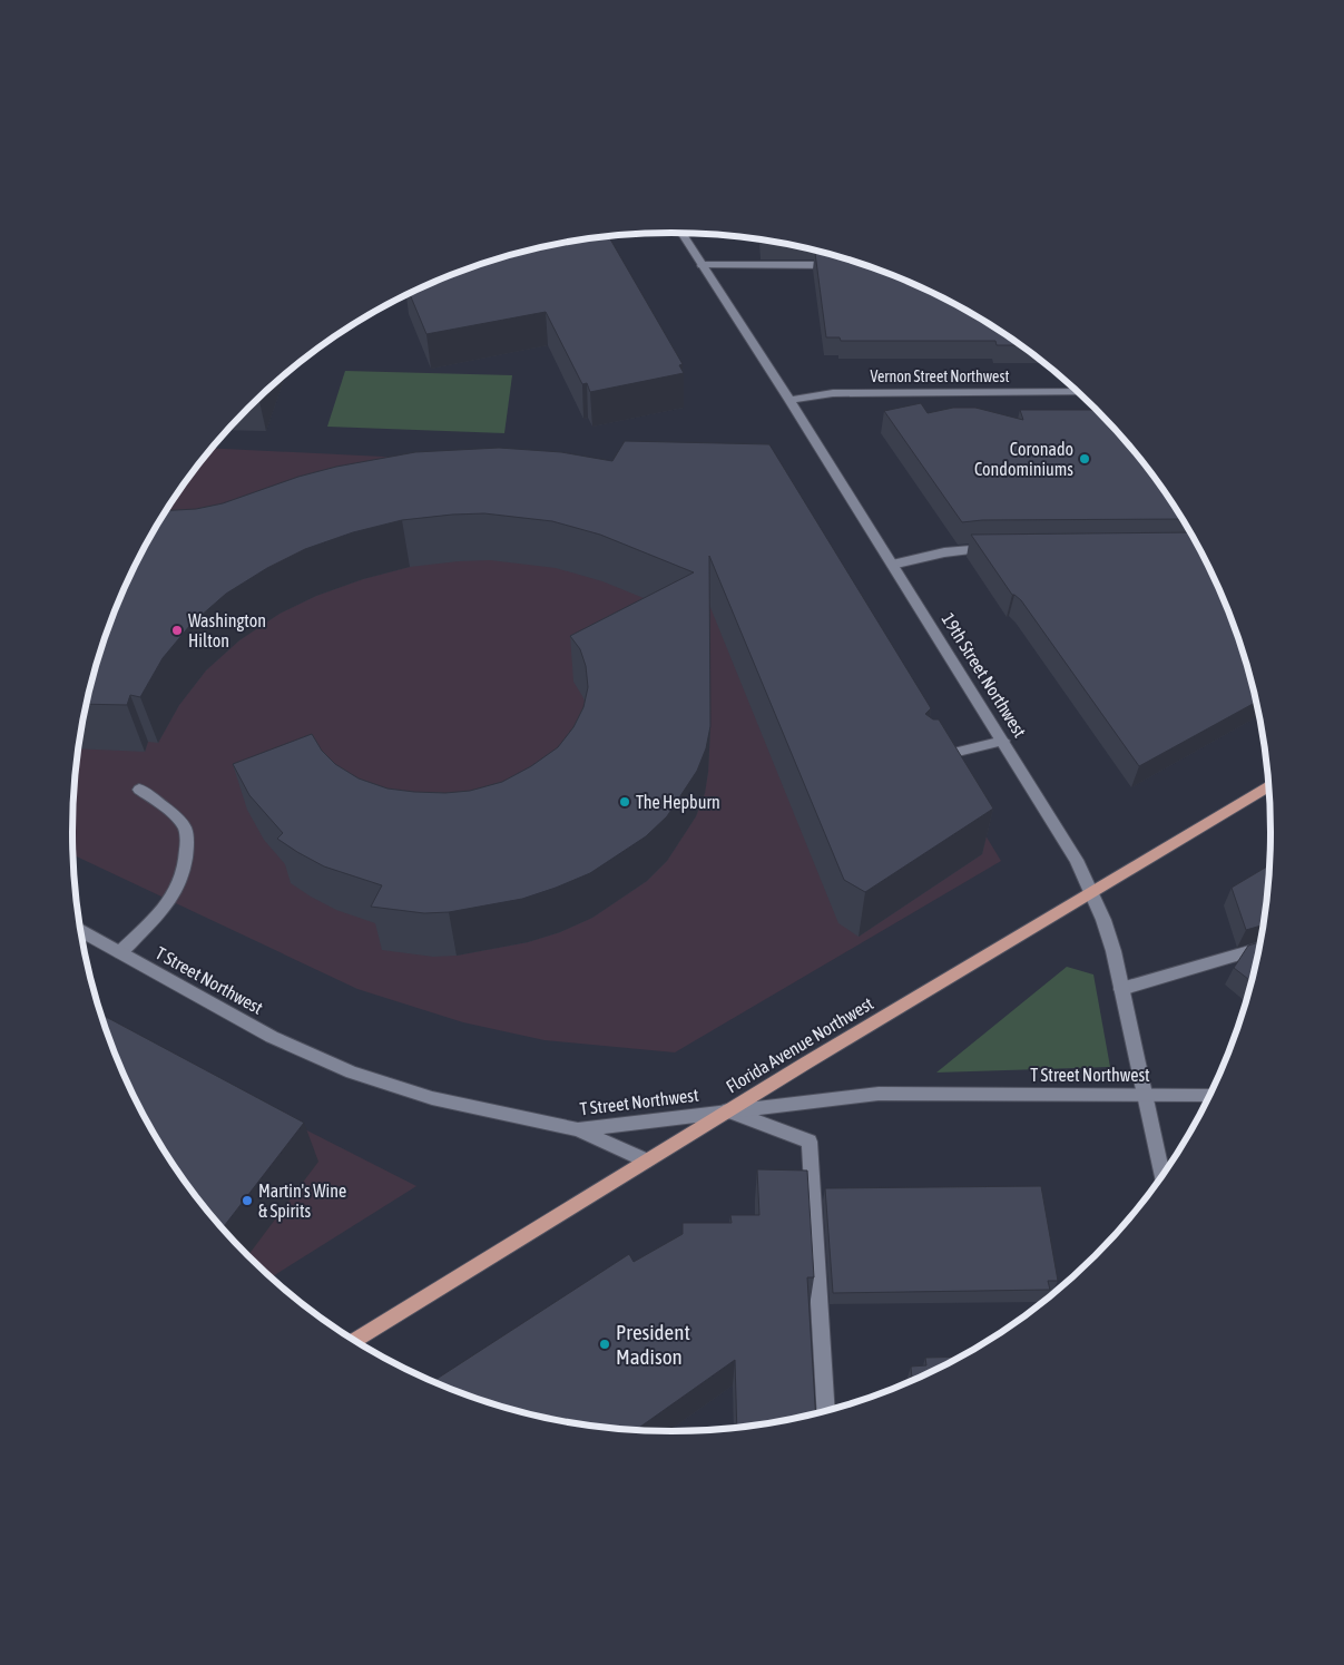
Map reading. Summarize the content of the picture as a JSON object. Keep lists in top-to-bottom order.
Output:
{
  "streets": {
    "main road": ["Florida Avenue Northwest"],
    "street": ["Vernon Street Northwest", "19th Street Northwest", "T Street Northwest"]
  },
  "crossings": [
    ["Vernon Street Northwest", "19th Street Northwest"],
    ["19th Street Northwest", "T Street Northwest"],
    ["19th Street Northwest", "Florida Avenue Northwest"],
    ["T Street Northwest", "Florida Avenue Northwest"]
  ],
  "places": [
    "Coronado Condominiums",
    "Washington Hilton",
    "The Hepburn",
    "Martin's Wine & Spirits",
    "President Madison"
  ]
}
